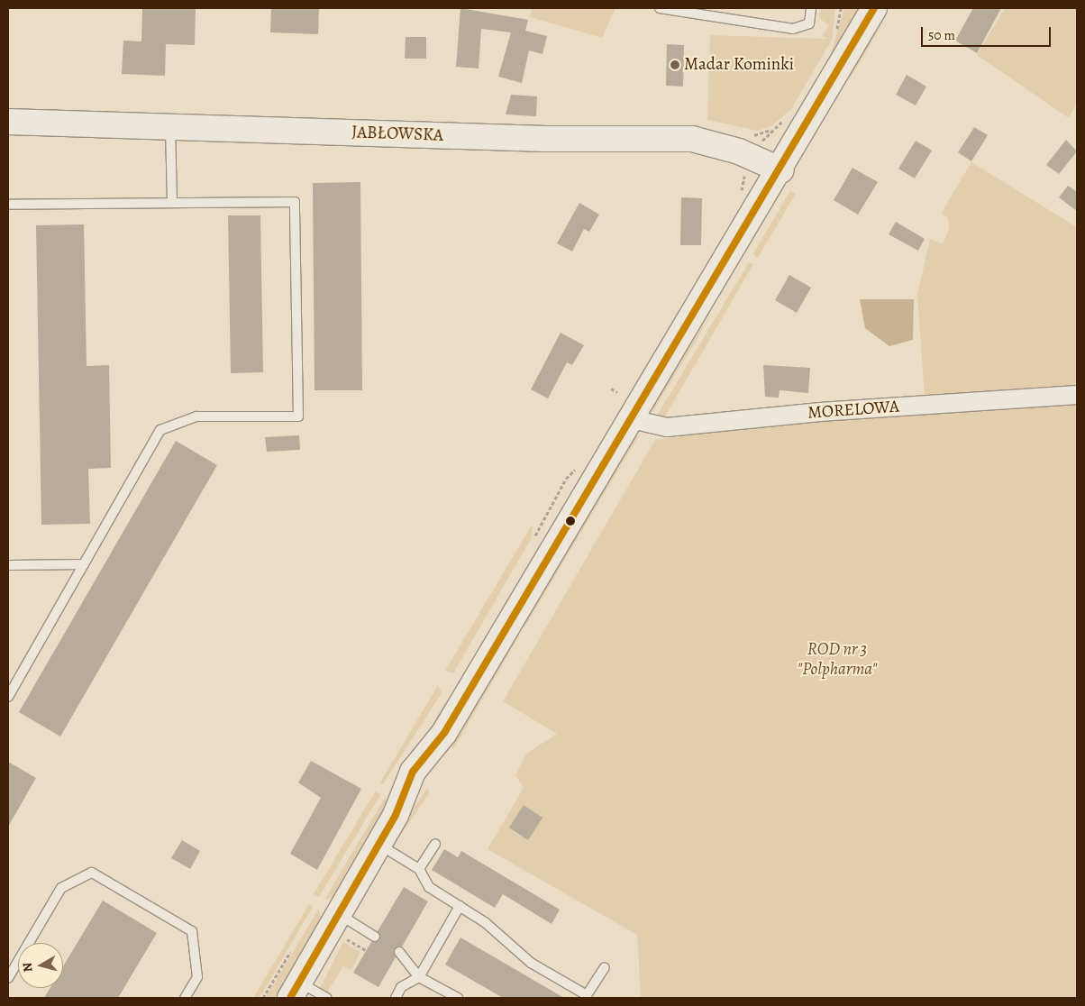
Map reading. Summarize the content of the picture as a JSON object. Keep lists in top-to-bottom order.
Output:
{
  "streets": {
    "main road": ["JABŁOWSKA"],
    "street": ["MORELOWA"]
  },
  "parks": ["ROD nr 3 \"Polpharma\""],
  "places": ["Madar Kominki"],
  "scale_bar": "50 m",
  "north": "left"
}
